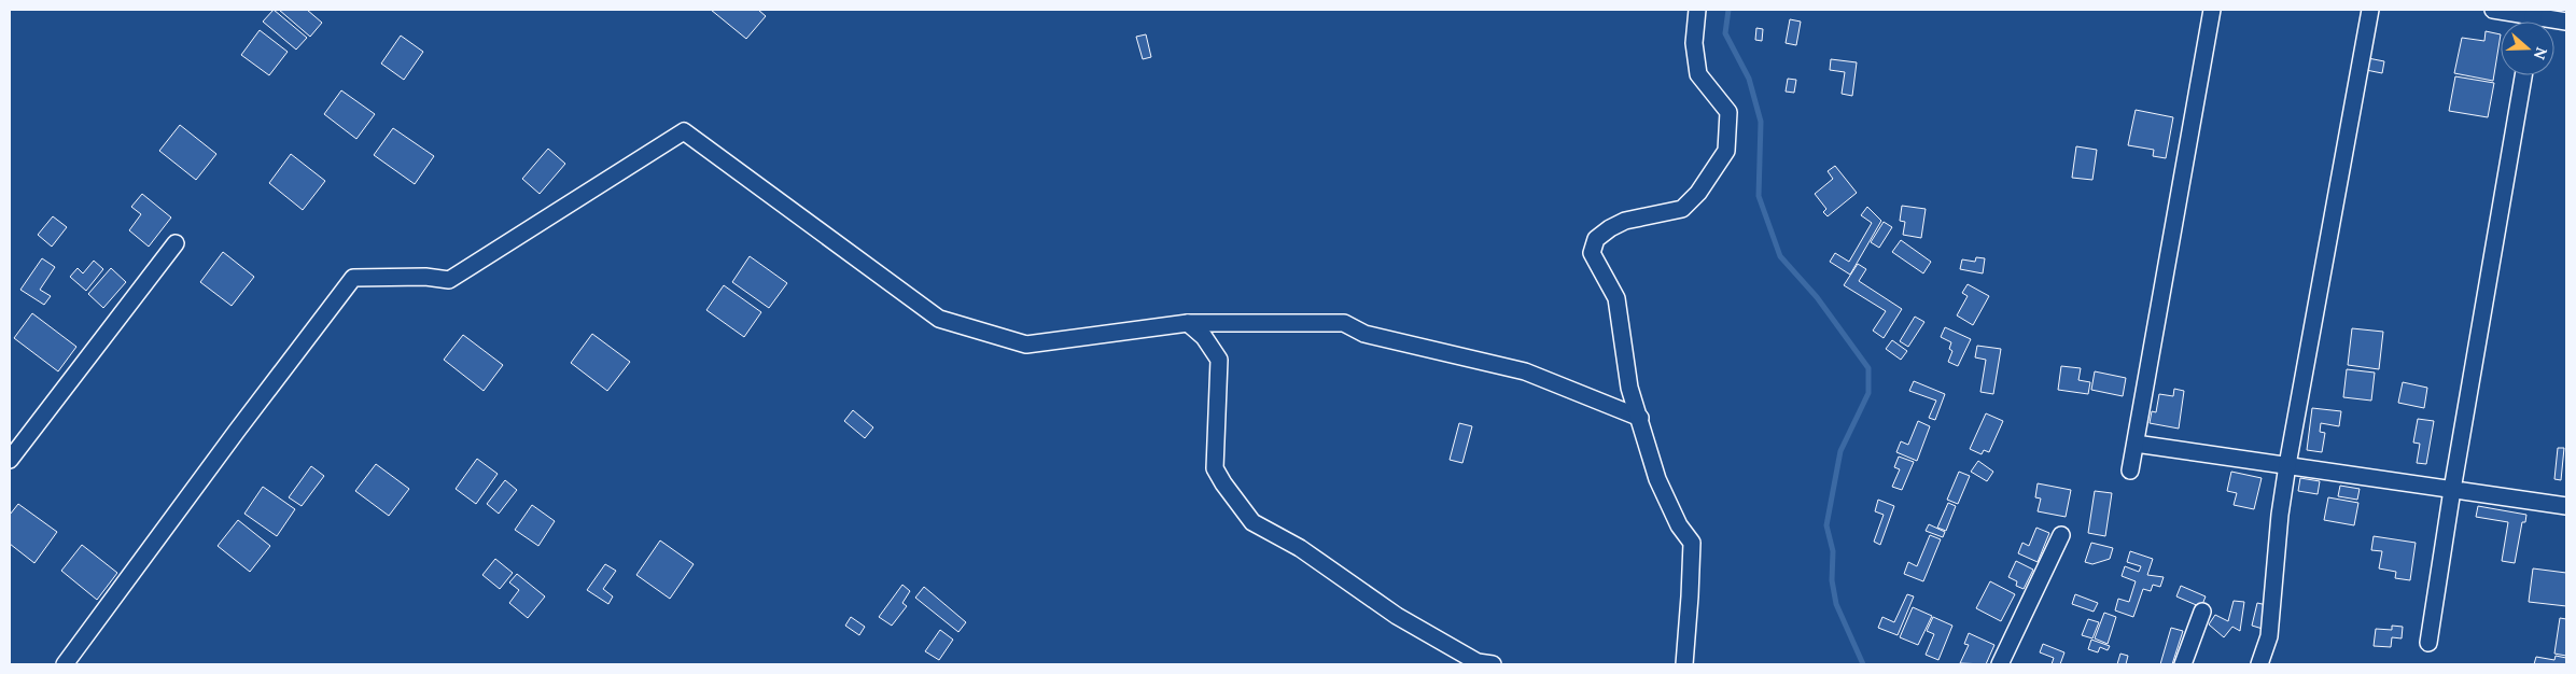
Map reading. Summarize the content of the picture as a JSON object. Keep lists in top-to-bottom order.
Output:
{
  "north": "right"
}
